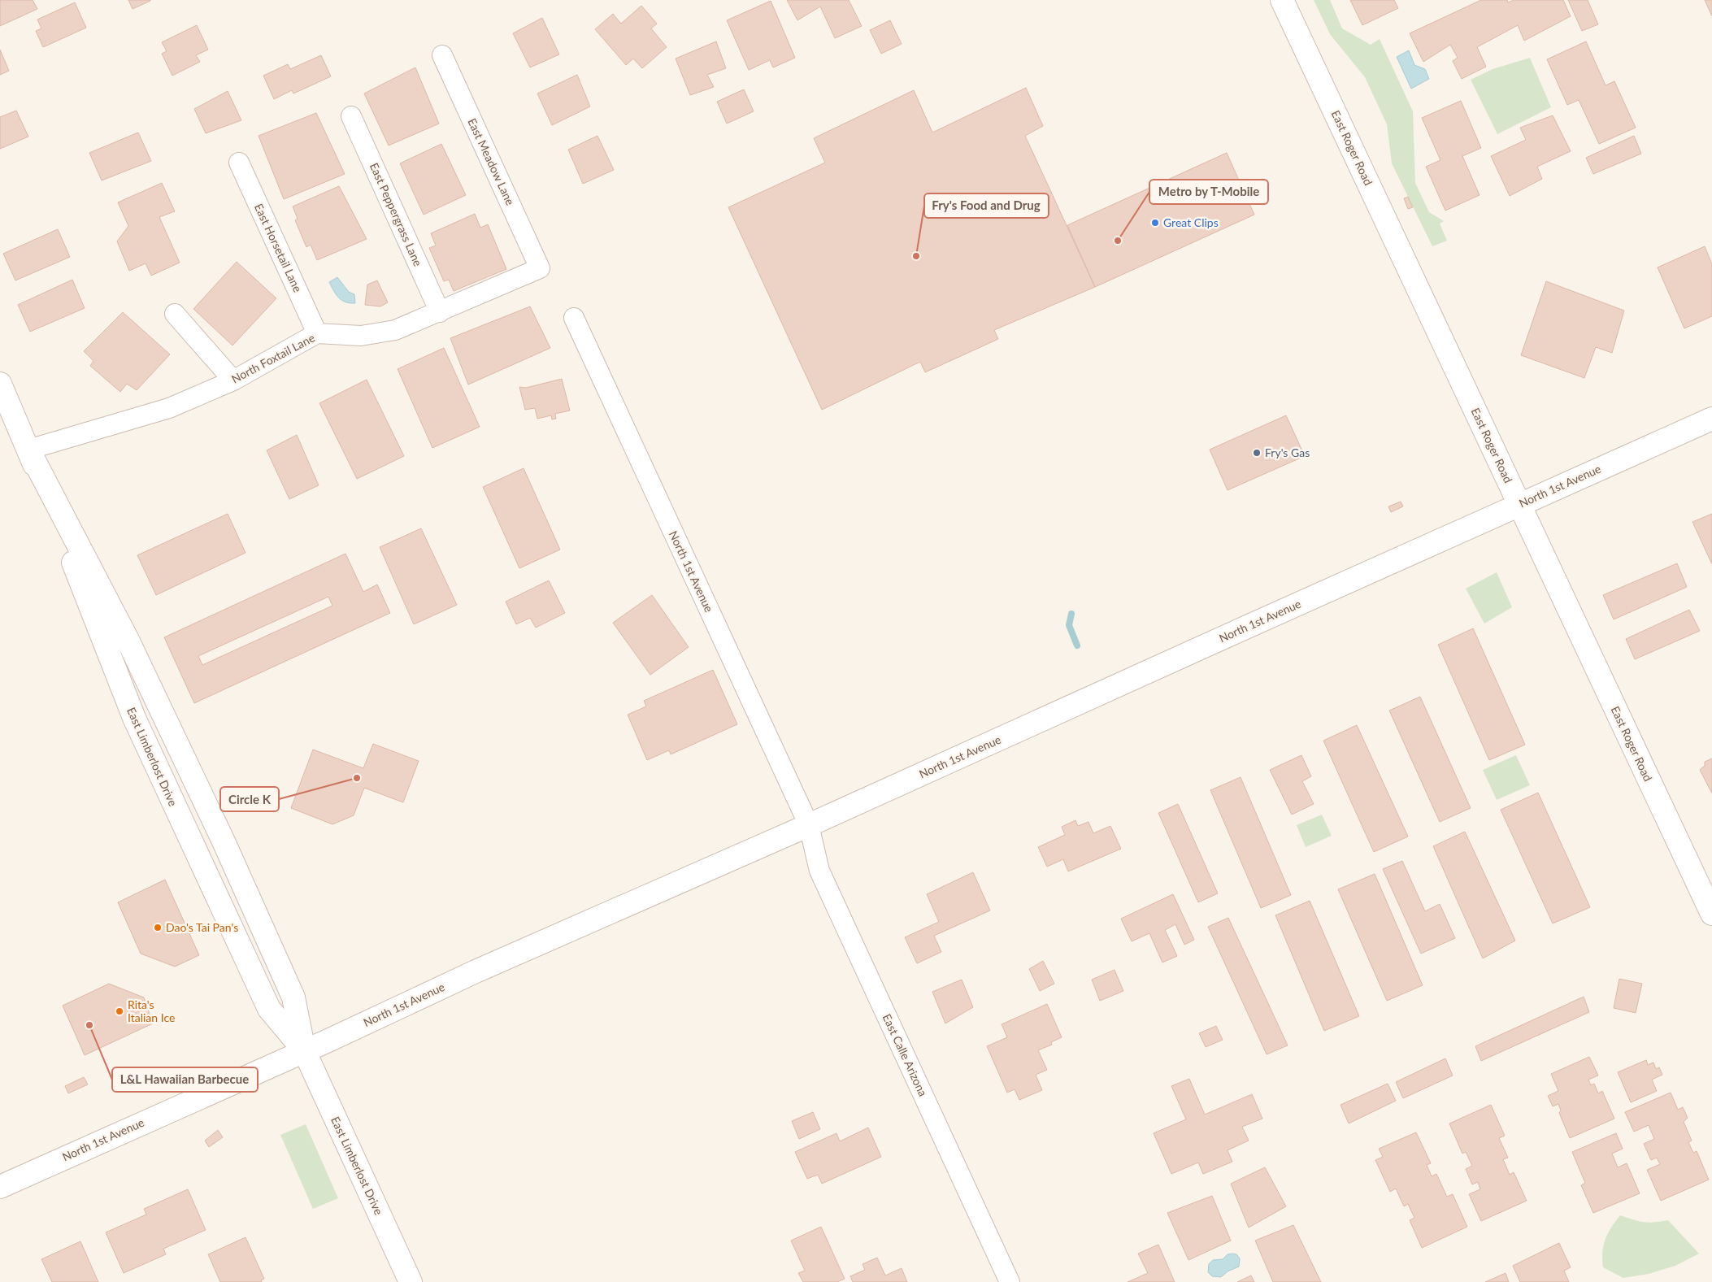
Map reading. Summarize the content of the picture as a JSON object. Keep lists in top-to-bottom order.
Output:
{
  "streets": {
    "street": [
      "East Roger Road",
      "East Meadow Lane",
      "East Peppergrass Lane",
      "East Horsetail Lane",
      "North Foxtail Lane",
      "North 1st Avenue",
      "East Limberlost Drive",
      "East Calle Arizona"
    ]
  },
  "crossings": [
    ["East Roger Road", "North 1st Avenue"],
    ["East Meadow Lane", "North Foxtail Lane"],
    ["East Peppergrass Lane", "North Foxtail Lane"],
    ["East Horsetail Lane", "North Foxtail Lane"],
    ["North Foxtail Lane", "East Limberlost Drive"],
    ["North 1st Avenue", "East Limberlost Drive"],
    ["North 1st Avenue", "East Calle Arizona"]
  ],
  "places": [
    "Great Clips",
    "Metro by T-Mobile",
    "Fry's Food and Drug",
    "Fry's Gas",
    "Circle K",
    "Dao's Tai Pan's",
    "Rita's Italian Ice",
    "L&L Hawaiian Barbecue"
  ]
}
